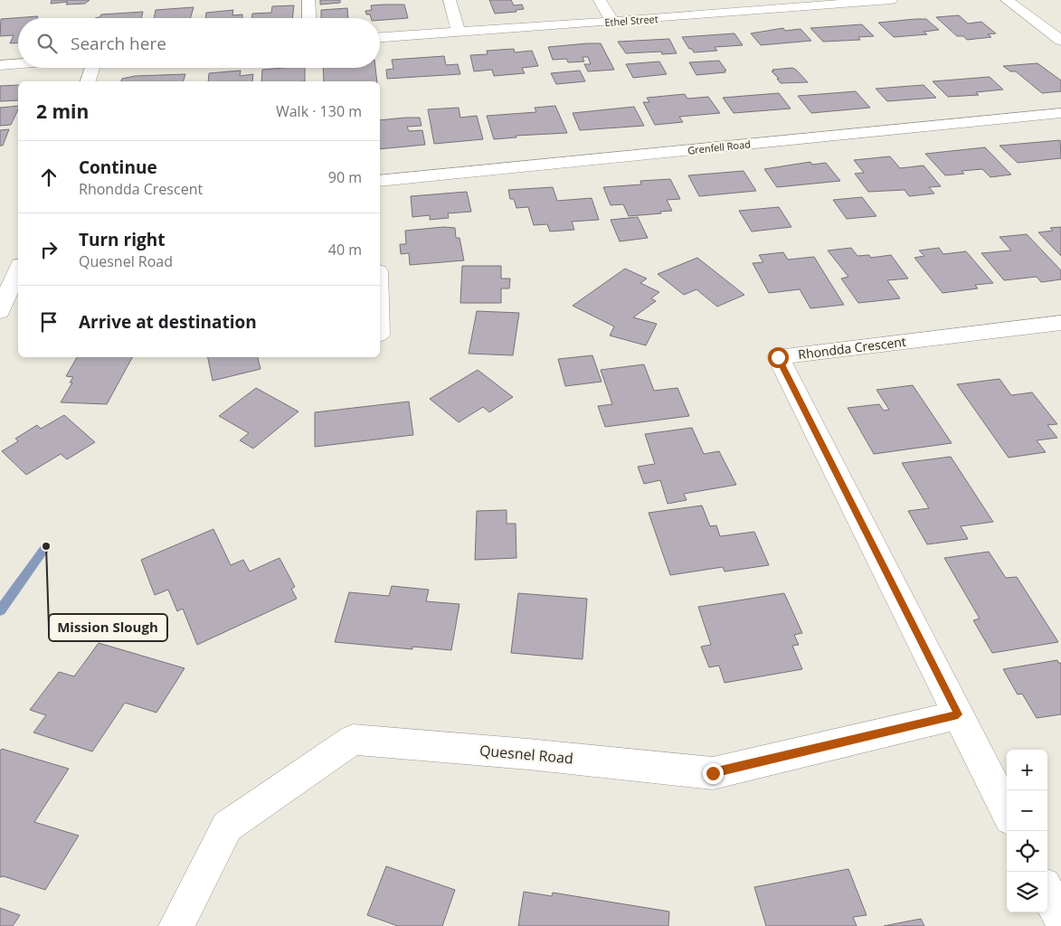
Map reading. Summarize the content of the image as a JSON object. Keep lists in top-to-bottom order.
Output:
{
  "streets": {
    "street": [
      "Ethel Street",
      "Grenfell Road",
      "Rhondda Crescent",
      "Quesnel Road"
    ]
  },
  "crossings": [
    ["Rhondda Crescent", "Quesnel Road"]
  ],
  "places": ["Mission Slough"],
  "page": {
    "search": "Search here",
    "heading": ["2 min", "Walk · 130 m"],
    "list": [
      ["Continue", "Rhondda Crescent", "90 m"],
      ["Turn right", "Quesnel Road", "40 m"],
      "Arrive at destination"
    ],
    "map_buttons": ["+", "−"]
  }
}
